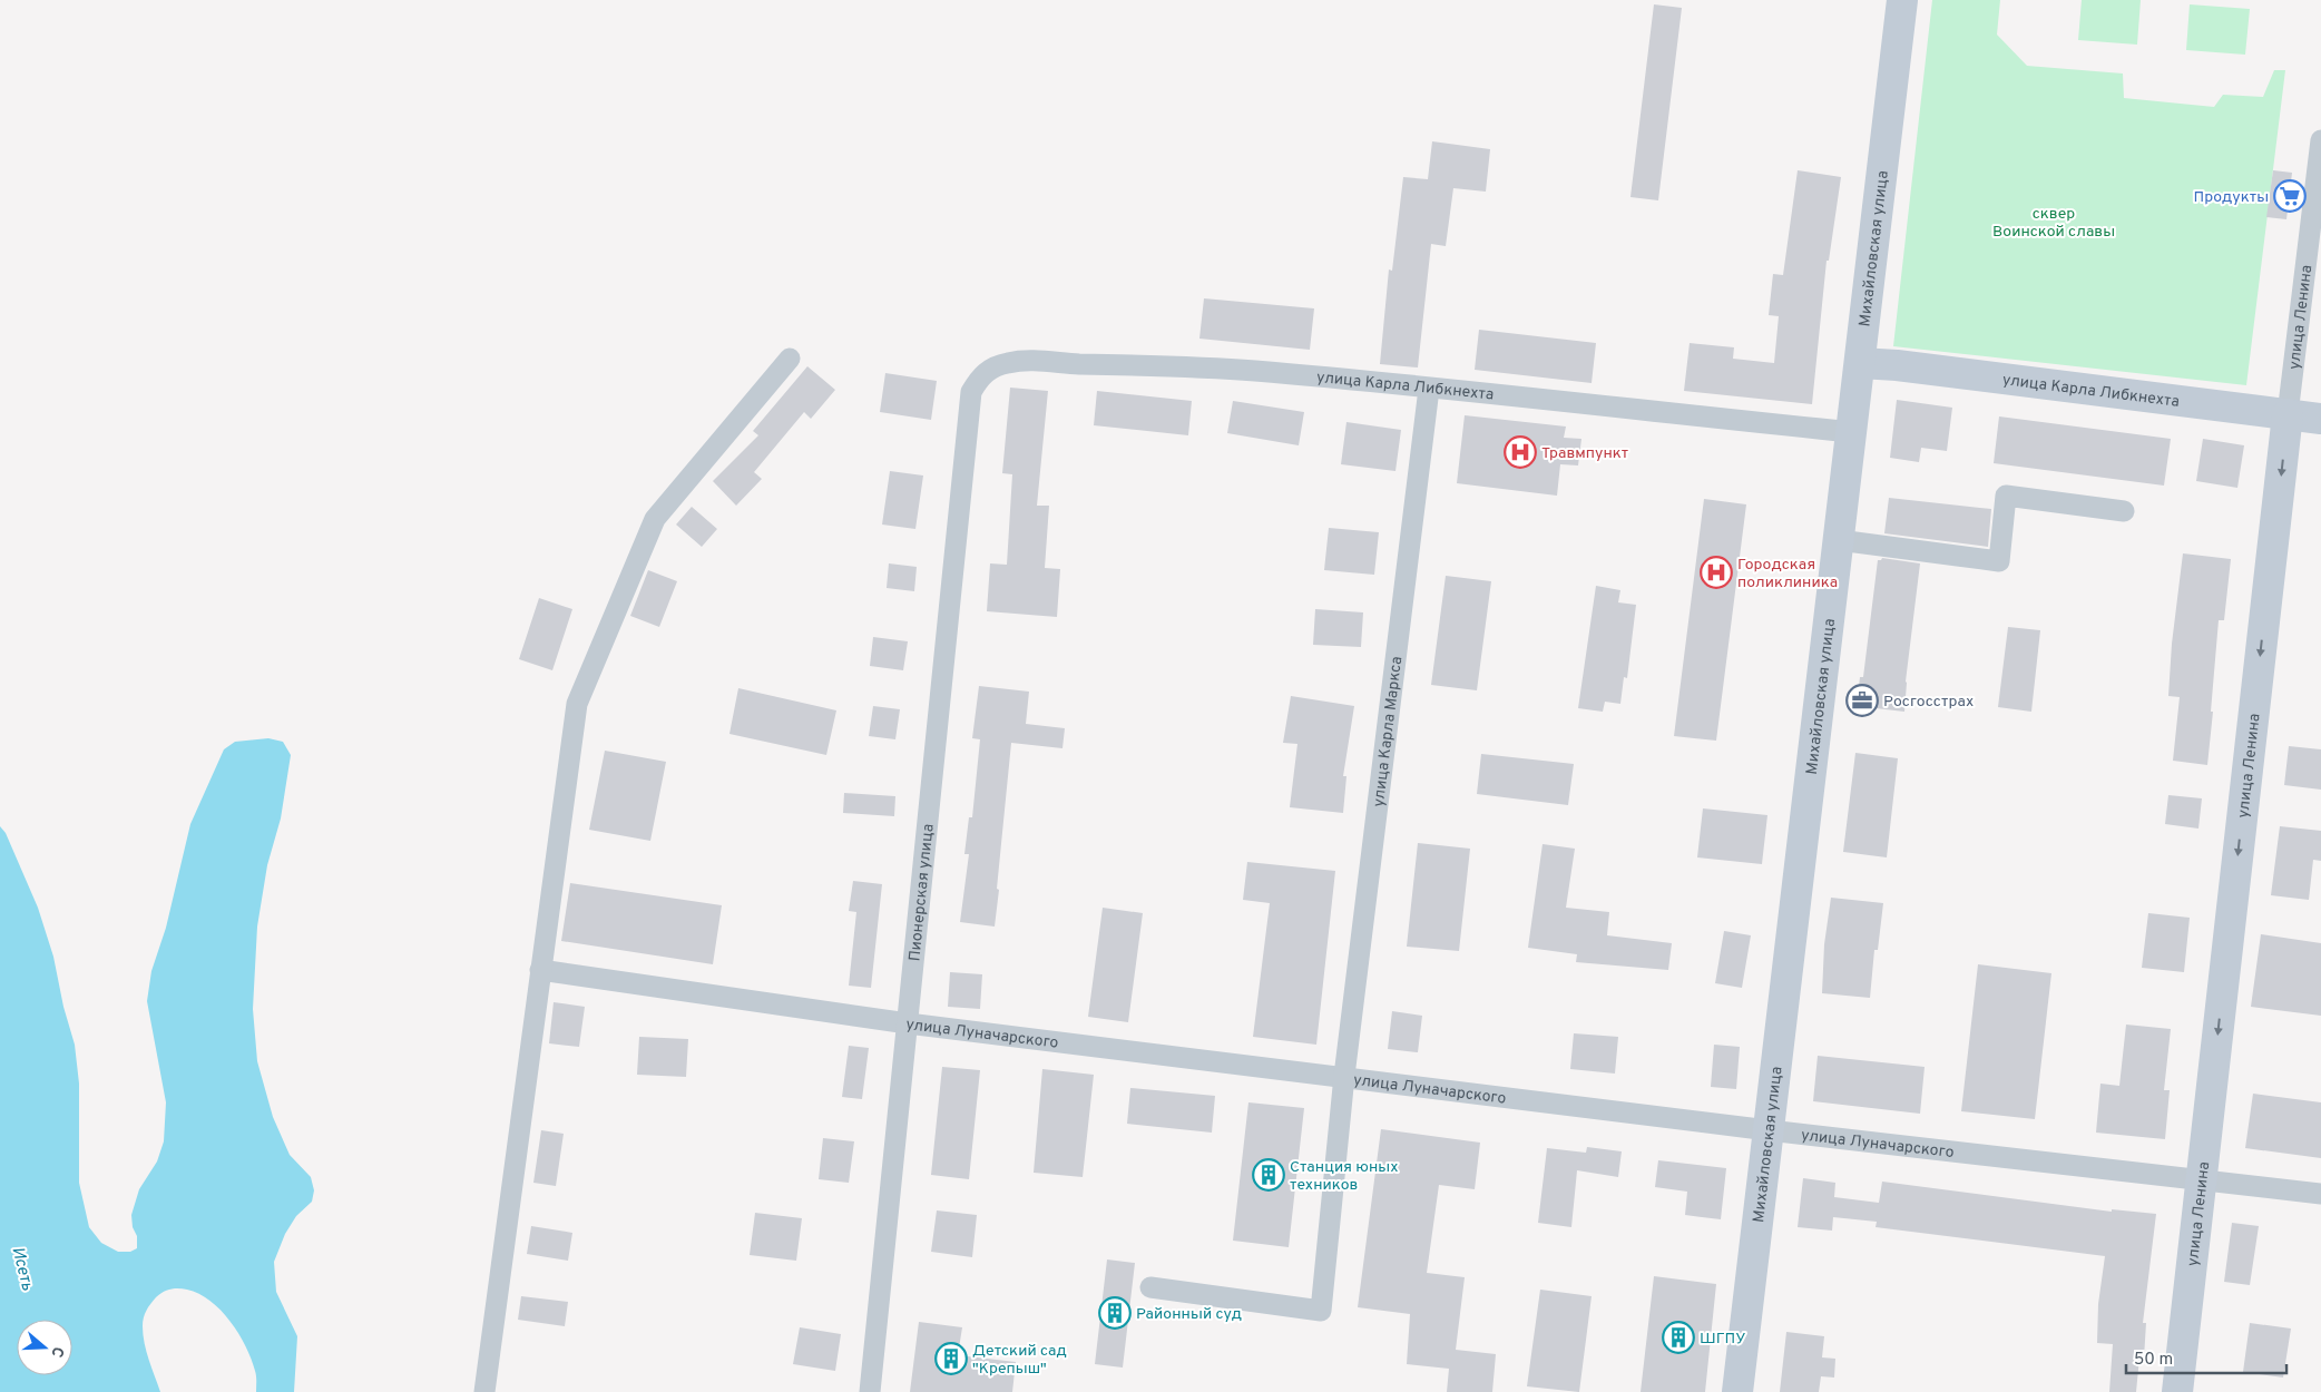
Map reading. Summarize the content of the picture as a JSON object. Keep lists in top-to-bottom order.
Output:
{
  "streets": {
    "street": [
      "Михайловская улица",
      "улица Ленина",
      "улица Карла Либкнехта",
      "улица Карла Маркса",
      "Пионерская улица",
      "улица Луначарского"
    ]
  },
  "crossings": [
    ["Михайловская улица", "улица Карла Либкнехта"],
    ["Михайловская улица", "улица Луначарского"],
    ["улица Ленина", "улица Карла Либкнехта"],
    ["улица Ленина", "улица Луначарского"],
    ["улица Карла Либкнехта", "улица Карла Маркса"],
    ["улица Карла Либкнехта", "Пионерская улица"],
    ["улица Карла Маркса", "улица Луначарского"],
    ["Пионерская улица", "улица Луначарского"]
  ],
  "one_way": ["улица Ленина"],
  "water": ["Исеть"],
  "parks": ["сквер Воинской славы"],
  "places": {
    "supermarket": ["Продукты"],
    "hospital": ["Травмпункт", "Городская поликлиника"],
    "office": ["Росгосстрах"],
    "building": [
      "Станция юных техников",
      "Районный суд",
      "ШГПУ",
      "Детский сад \"Крепыш\""
    ]
  },
  "scale_bar": "50 m",
  "north": "right"
}
